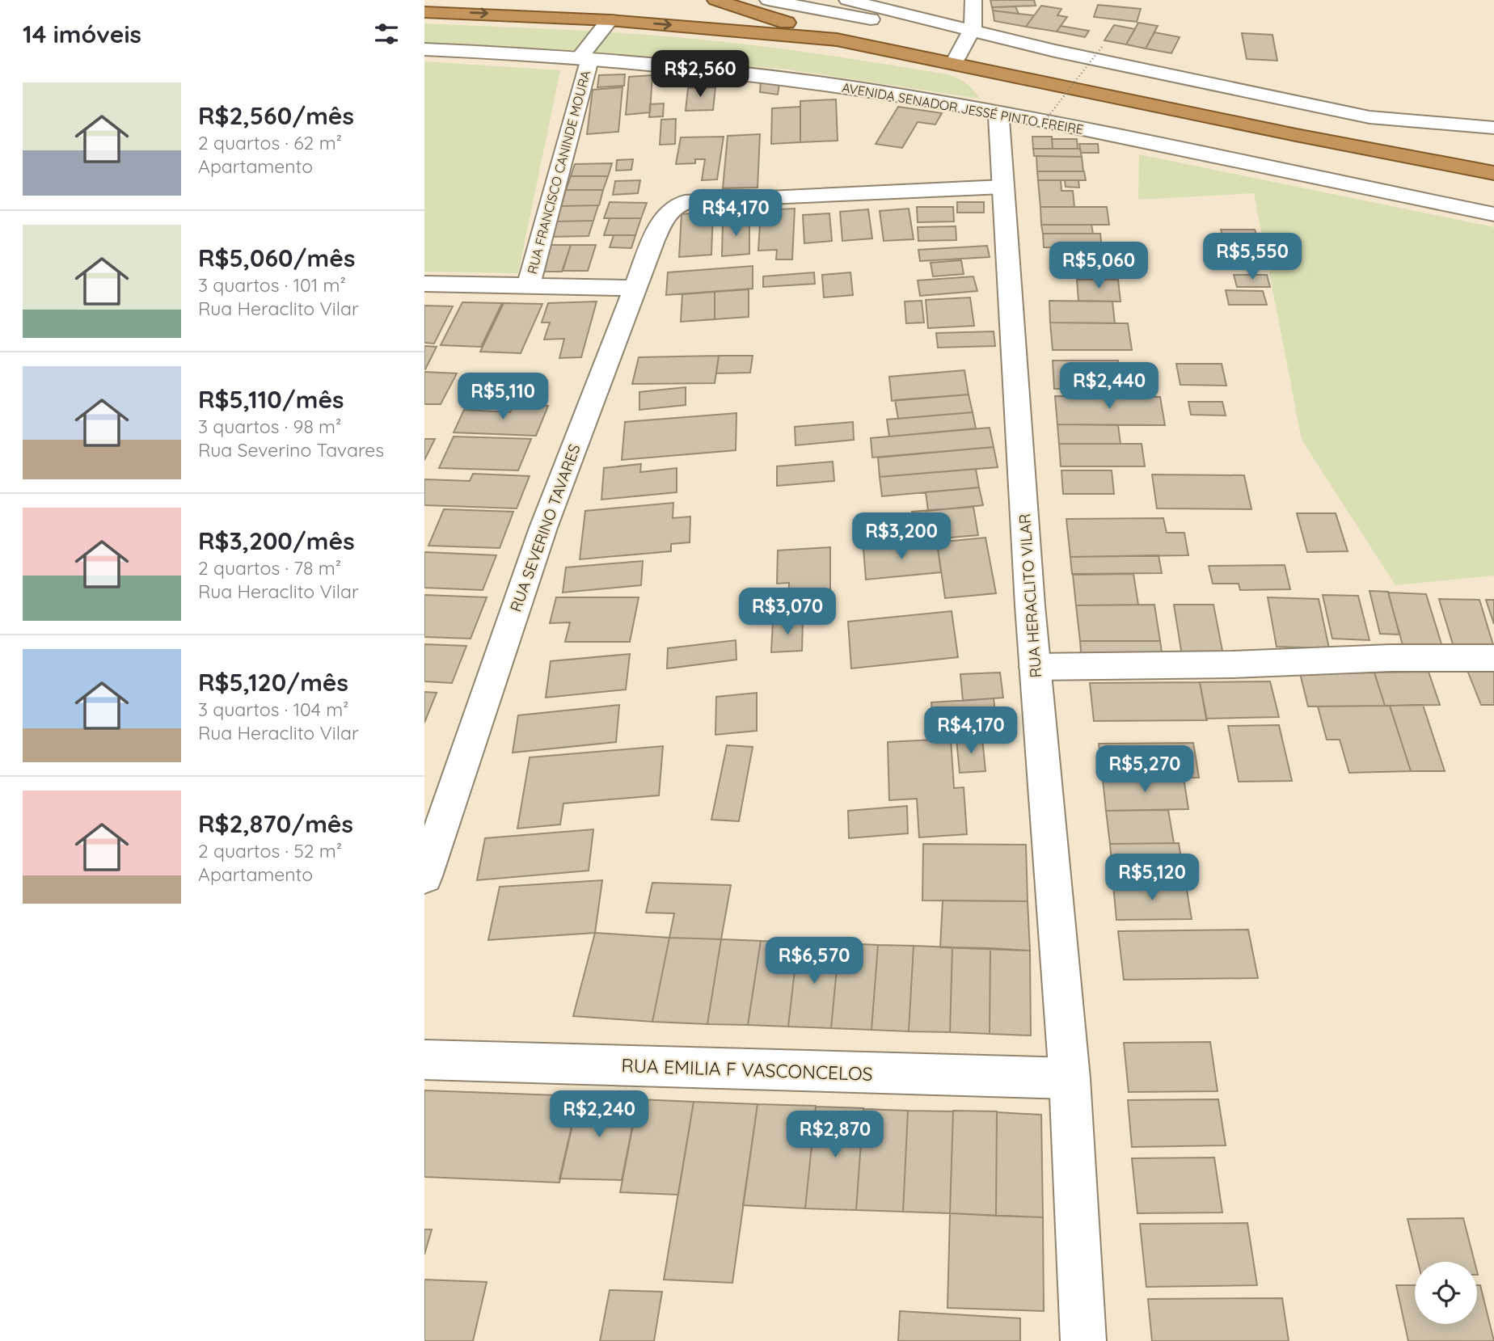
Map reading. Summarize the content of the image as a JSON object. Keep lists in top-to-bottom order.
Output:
{
  "streets": {
    "street": [
      "AVENIDA SENADOR JESSÉ PINTO FREIRE",
      "RUA FRANCISCO CANINDE MOURA",
      "RUA SEVERINO TAVARES",
      "RUA HERACLITO VILAR",
      "RUA EMILIA F VASCONCELOS"
    ]
  },
  "crossings": [
    ["AVENIDA SENADOR JESSÉ PINTO FREIRE", "RUA FRANCISCO CANINDE MOURA"],
    ["AVENIDA SENADOR JESSÉ PINTO FREIRE", "RUA HERACLITO VILAR"],
    ["RUA SEVERINO TAVARES", "RUA HERACLITO VILAR"],
    ["RUA HERACLITO VILAR", "RUA EMILIA F VASCONCELOS"]
  ],
  "page": {
    "heading": "14 imóveis",
    "price": [
      "R$2,560",
      "R$4,170",
      "R$5,550",
      "R$5,060",
      "R$2,440",
      "R$5,110",
      "R$3,200",
      "R$3,070",
      "R$4,170",
      "R$5,270",
      "R$5,120",
      "R$6,570",
      "R$2,240",
      "R$2,870"
    ],
    "list": [
      {
        "name": "R$2,560/mês",
        "note": "2 quartos · 62 m² · Apartamento"
      },
      {
        "name": "R$5,060/mês",
        "note": "3 quartos · 101 m² · Rua Heraclito Vilar"
      },
      {
        "name": "R$5,110/mês",
        "note": "3 quartos · 98 m² · Rua Severino Tavares"
      },
      {
        "name": "R$3,200/mês",
        "note": "2 quartos · 78 m² · Rua Heraclito Vilar"
      },
      {
        "name": "R$5,120/mês",
        "note": "3 quartos · 104 m² · Rua Heraclito Vilar"
      },
      {
        "name": "R$2,870/mês",
        "note": "2 quartos · 52 m² · Apartamento"
      }
    ]
  }
}
